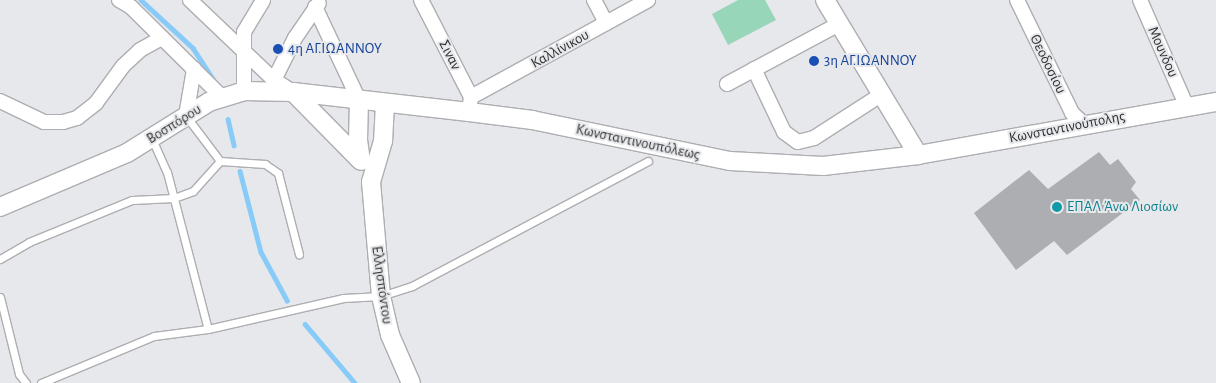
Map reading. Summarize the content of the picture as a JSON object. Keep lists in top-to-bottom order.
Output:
{
  "streets": {
    "street": [
      "Καλλίνικου",
      "Μουνδου",
      "Σιναν",
      "Θεοδοσίου",
      "Βοσπόρου",
      "Κωνσταντινούπολης",
      "Κωνσταντινουπόλεως",
      "Ελλησπόντου"
    ]
  },
  "crossings": [
    ["Καλλίνικου", "Σιναν"],
    ["Καλλίνικου", "Κωνσταντινουπόλεως"],
    ["Μουνδου", "Κωνσταντινούπολης"],
    ["Σιναν", "Κωνσταντινουπόλεως"],
    ["Θεοδοσίου", "Κωνσταντινούπολης"],
    ["Βοσπόρου", "Κωνσταντινουπόλεως"],
    ["Βοσπόρου", "Ελλησπόντου"],
    ["Κωνσταντινούπολης", "Κωνσταντινουπόλεως"],
    ["Κωνσταντινουπόλεως", "Ελλησπόντου"]
  ],
  "places": ["4η ΑΓ.ΙΩΑΝΝΟΥ", "3η ΑΓ.ΙΩΑΝΝΟΥ", "ΕΠΑΛ Άνω Λιοσίων"]
}
